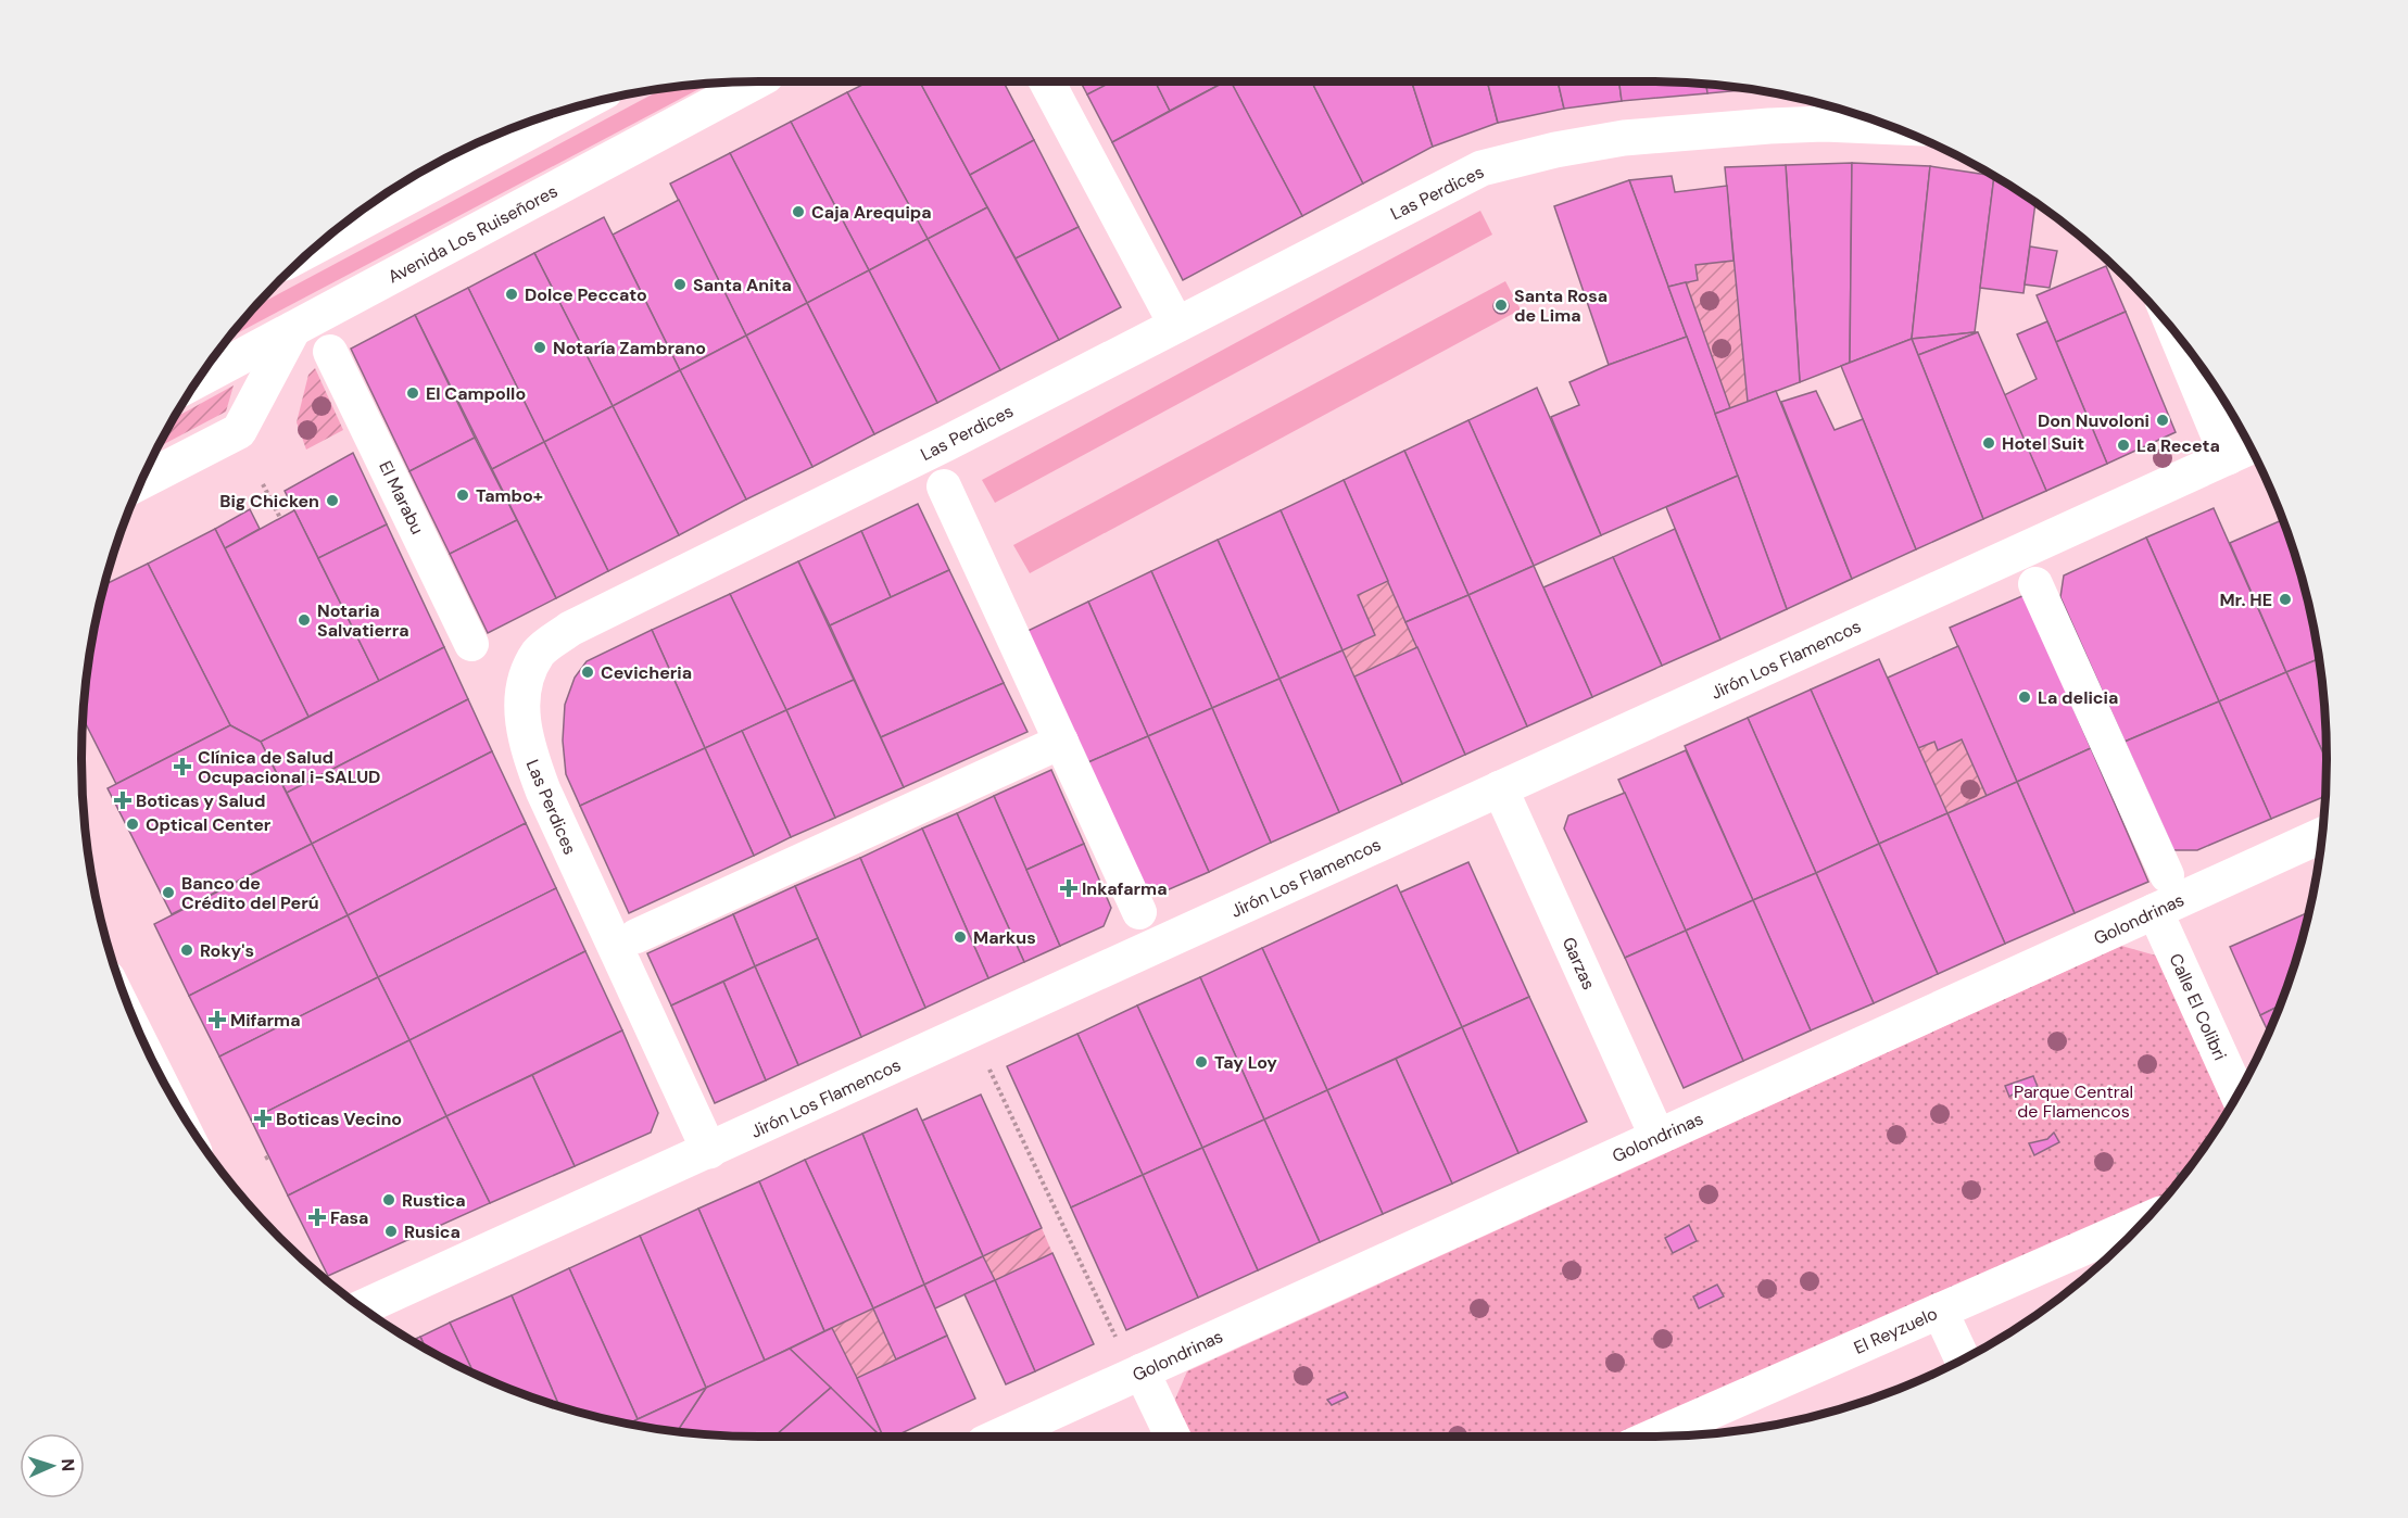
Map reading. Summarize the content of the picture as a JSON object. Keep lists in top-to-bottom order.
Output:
{
  "streets": {
    "street": [
      "Las Perdices",
      "Avenida Los Ruiseñores",
      "El Marabu",
      "Jirón Los Flamencos",
      "Golondrinas",
      "Garzas",
      "Calle El Colibri",
      "El Reyzuelo"
    ]
  },
  "crossings": [
    ["Las Perdices", "Jirón Los Flamencos"],
    ["Jirón Los Flamencos", "Garzas"],
    ["Golondrinas", "Garzas"],
    ["Golondrinas", "Calle El Colibri"]
  ],
  "parks": ["Parque Central de Flamencos"],
  "places": {
    "other": [
      "Caja Arequipa",
      "Santa Anita",
      "Dolce Peccato",
      "Santa Rosa de Lima",
      "Notaría Zambrano",
      "El Campollo",
      "Don Nuvoloni",
      "Hotel Suit",
      "La Receta",
      "Tambo+",
      "Big Chicken",
      "Mr. HE",
      "Notaria Salvatierra",
      "Cevicheria",
      "La delicia",
      "Optical Center",
      "Banco de Crédito del Perú",
      "Markus",
      "Roky's",
      "Tay Loy",
      "Rustica",
      "Rusica"
    ],
    "health": [
      "Clínica de Salud Ocupacional i-SALUD",
      "Boticas y Salud",
      "Inkafarma",
      "Mifarma",
      "Boticas Vecino",
      "Fasa"
    ]
  },
  "north": "right"
}
